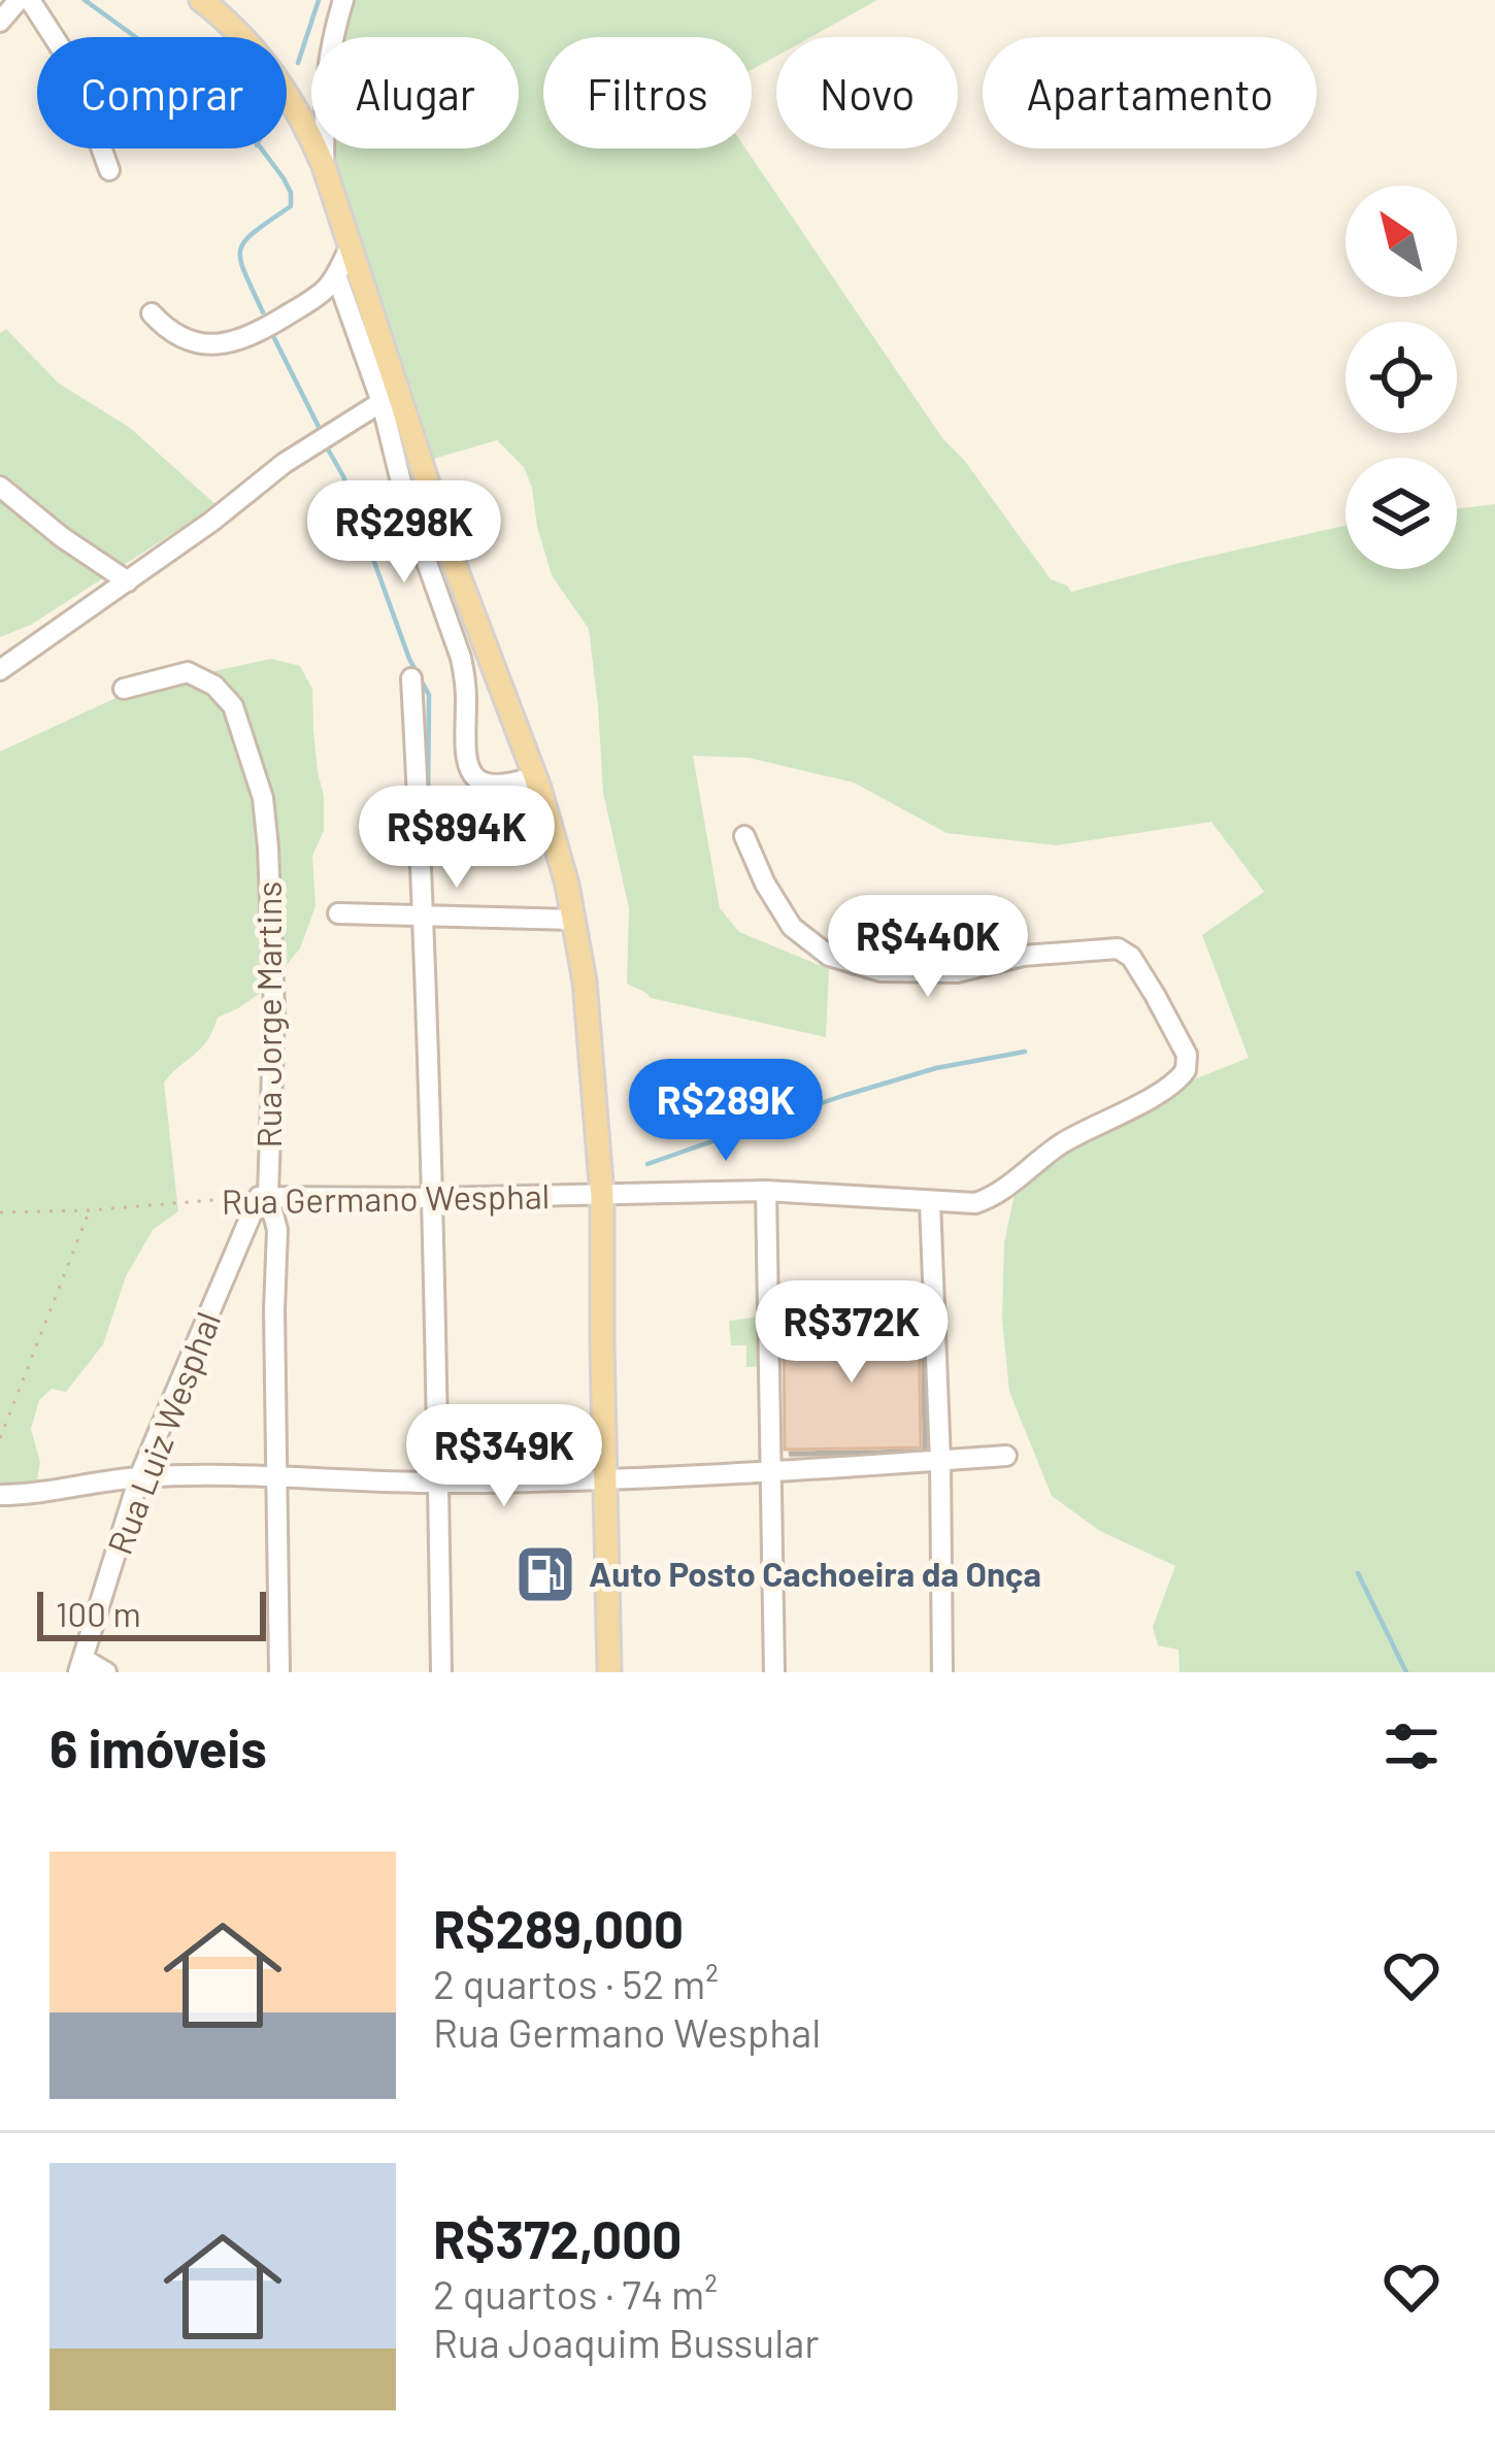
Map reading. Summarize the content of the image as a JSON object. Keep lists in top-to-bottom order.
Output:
{
  "streets": {
    "street": ["Rua Jorge Martins", "Rua Germano Wesphal", "Rua Luiz Wesphal"]
  },
  "crossings": [
    ["Rua Jorge Martins", "Rua Germano Wesphal"],
    ["Rua Jorge Martins", "Rua Luiz Wesphal"],
    ["Rua Germano Wesphal", "Rua Luiz Wesphal"]
  ],
  "places": {
    "fuel station": ["Auto Posto Cachoeira da Onça"]
  },
  "scale_bar": "100 m",
  "north": "top left",
  "page": {
    "chip": [
      "Comprar",
      "Alugar",
      "Filtros",
      "Novo",
      "Apartamento"
    ],
    "price": [
      "R$298K",
      "R$894K",
      "R$440K",
      "R$289K",
      "R$372K",
      "R$349K"
    ],
    "scale": "100 m",
    "heading": "6 imóveis",
    "list": [
      {
        "name": "R$289,000",
        "note": "2 quartos · 52 m² · Rua Germano Wesphal"
      },
      {
        "name": "R$372,000",
        "note": "2 quartos · 74 m² · Rua Joaquim Bussular"
      }
    ]
  }
}
